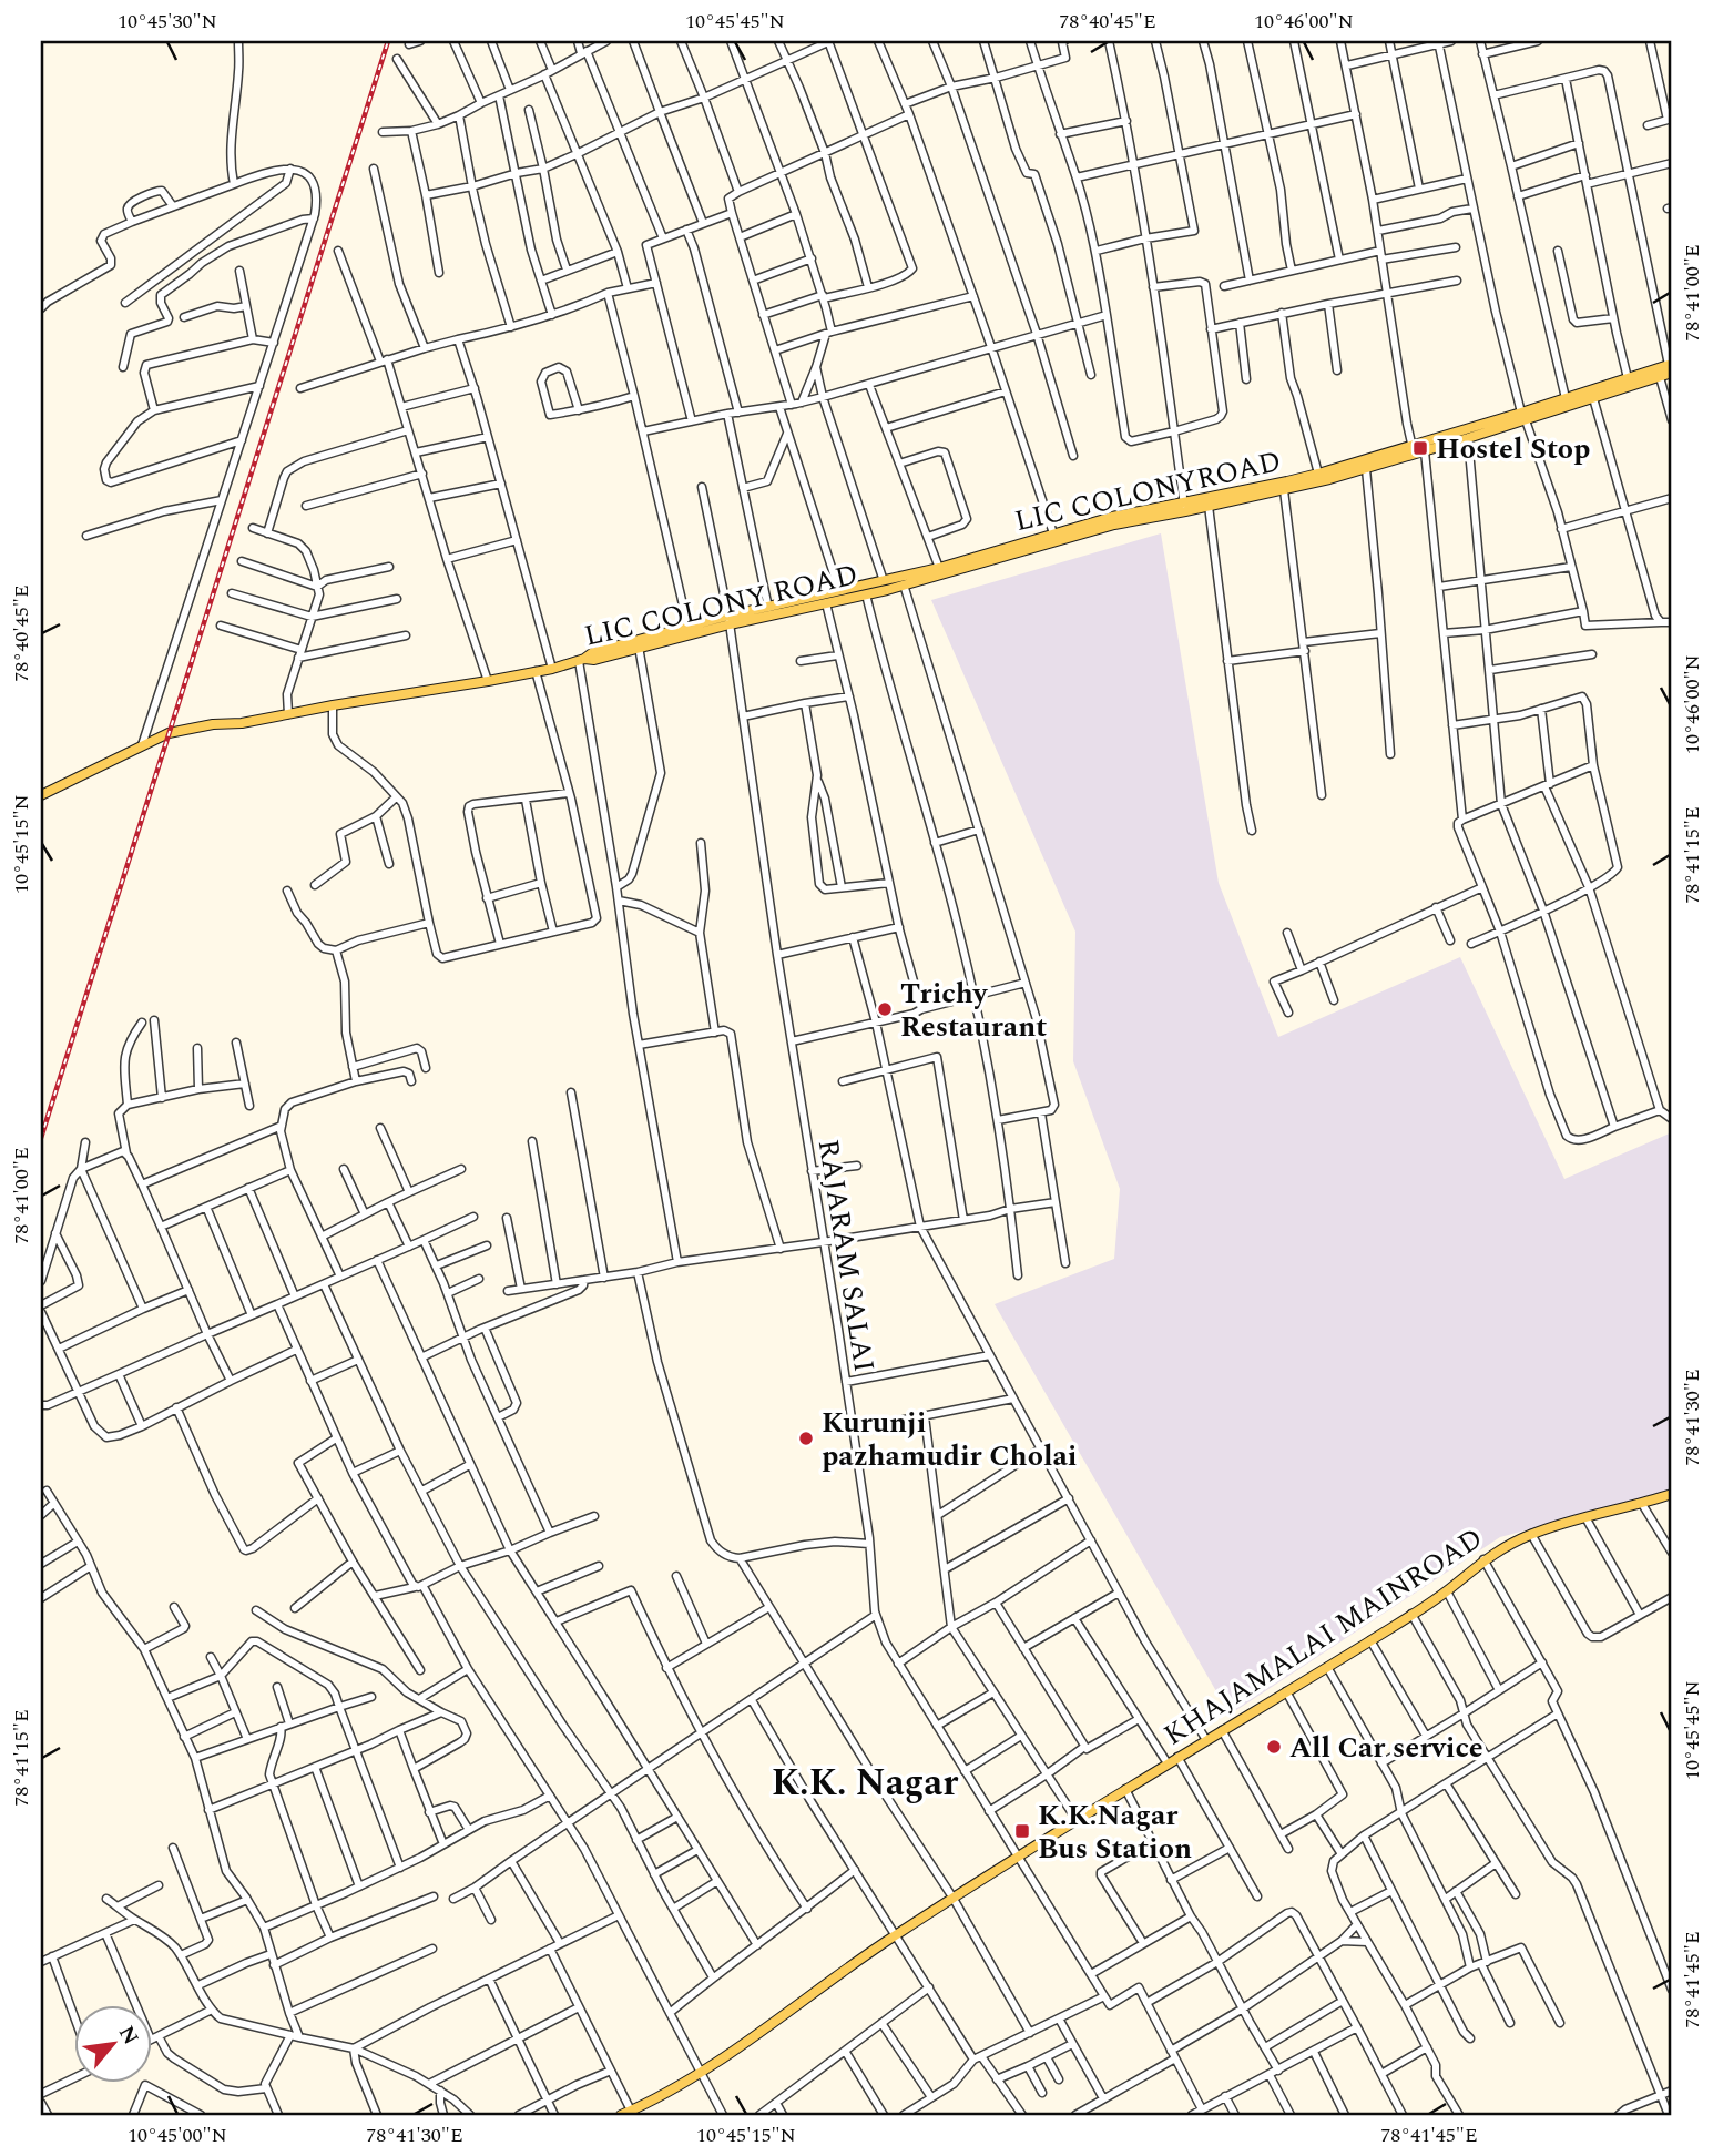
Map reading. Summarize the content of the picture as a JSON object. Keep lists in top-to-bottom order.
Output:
{
  "streets": {
    "main road": ["LIC COLONYROAD", "LIC COLONY ROAD", "KHAJAMALAI MAINROAD"],
    "street": ["RAJARAM SALAI"]
  },
  "crossings": [
    ["LIC COLONYROAD", "LIC COLONY ROAD"],
    ["LIC COLONYROAD", "RAJARAM SALAI"],
    ["LIC COLONY ROAD", "RAJARAM SALAI"],
    ["RAJARAM SALAI", "KHAJAMALAI MAINROAD"]
  ],
  "districts": ["K.K. Nagar"],
  "places": {
    "transit": ["Hostel Stop", "K.K.Nagar Bus Station"],
    "other": ["Trichy Restaurant", "Kurunji pazhamudir Cholai", "All Car service"]
  },
  "north": "top right",
  "coordinates": [
    "10°45'30\"N",
    "10°45'45\"N",
    "78°40'45\"E",
    "10°46'00\"N",
    "78°41'00\"E",
    "10°45'15\"N",
    "78°41'15\"E",
    "78°41'30\"E",
    "78°41'45\"E",
    "10°45'00\"N"
  ]
}
